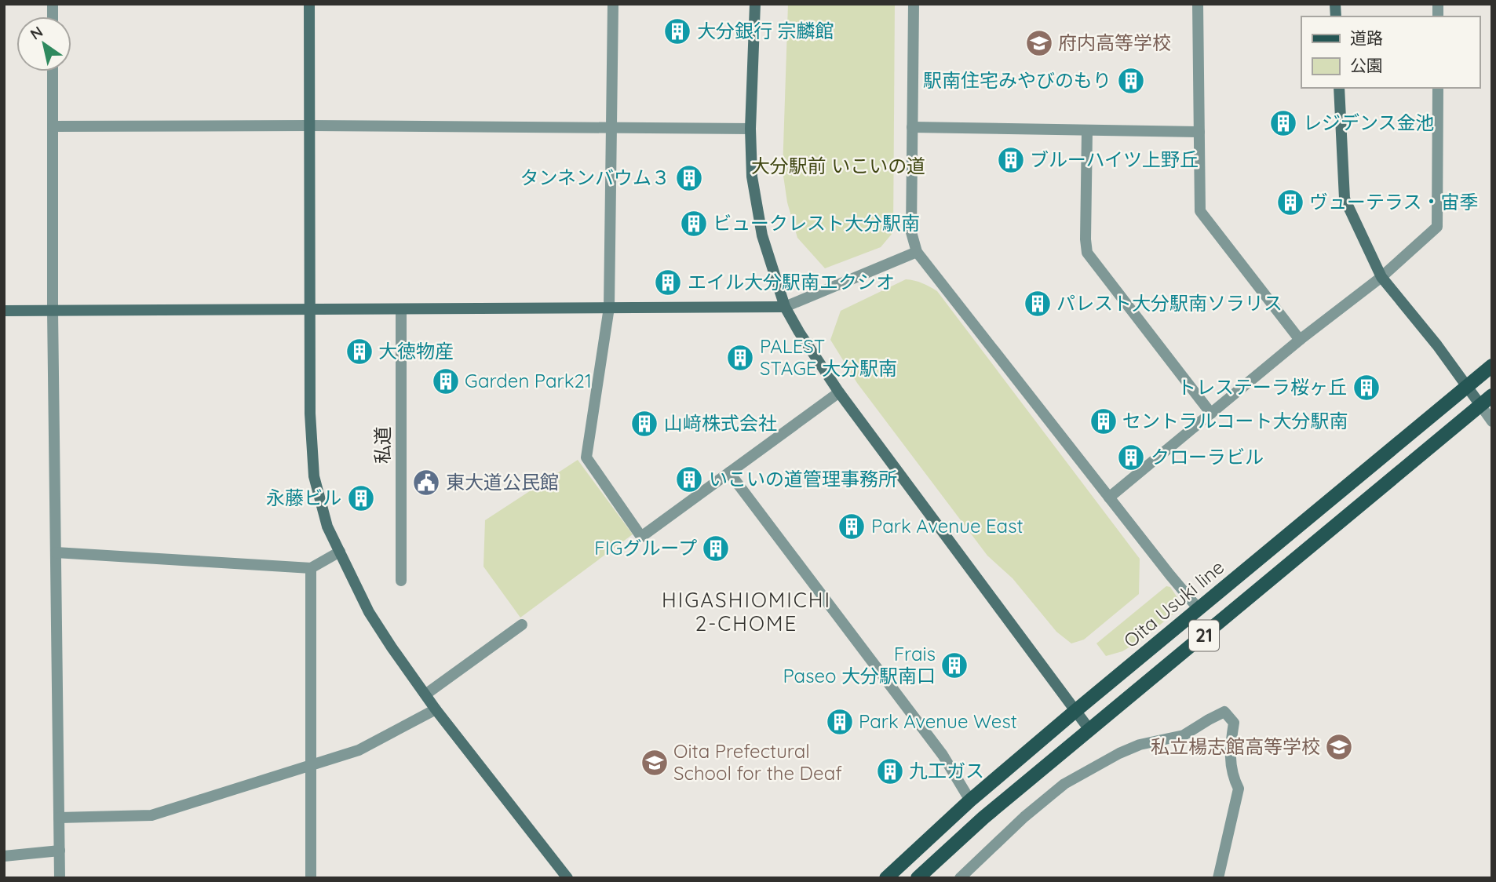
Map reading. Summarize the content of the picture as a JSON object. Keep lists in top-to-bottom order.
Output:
{
  "streets": {
    "main road": ["Oita Usuki line", "21"],
    "street": ["私道"]
  },
  "districts": ["HIGASHIOMICHI 2-CHOME"],
  "parks": ["大分駅前 いこいの道"],
  "places": {
    "building": [
      "大分銀行 宗麟館",
      "駅南住宅みやびのもり",
      "レジデンス金池",
      "ブルーハイツ上野丘",
      "タンネンバウム３",
      "ヴューテラス・宙季",
      "ビュークレスト大分駅南",
      "エイル大分駅南エクシオ",
      "パレスト大分駅南ソラリス",
      "大徳物産",
      "PALEST STAGE 大分駅南",
      "Garden Park21",
      "トレステーラ桜ヶ丘",
      "セントラルコート大分駅南",
      "山﨑株式会社",
      "クローラビル",
      "いこいの道管理事務所",
      "永藤ビル",
      "Park Avenue East",
      "FIGグループ",
      "Frais Paseo 大分駅南口",
      "Park Avenue West",
      "九工ガス"
    ],
    "school or university": ["府内高等学校", "私立楊志館高等学校", "Oita Prefectural School for the Deaf"],
    "public building": ["東大道公民館"]
  },
  "legend": ["道路", "公園"],
  "north": "top left"
}
